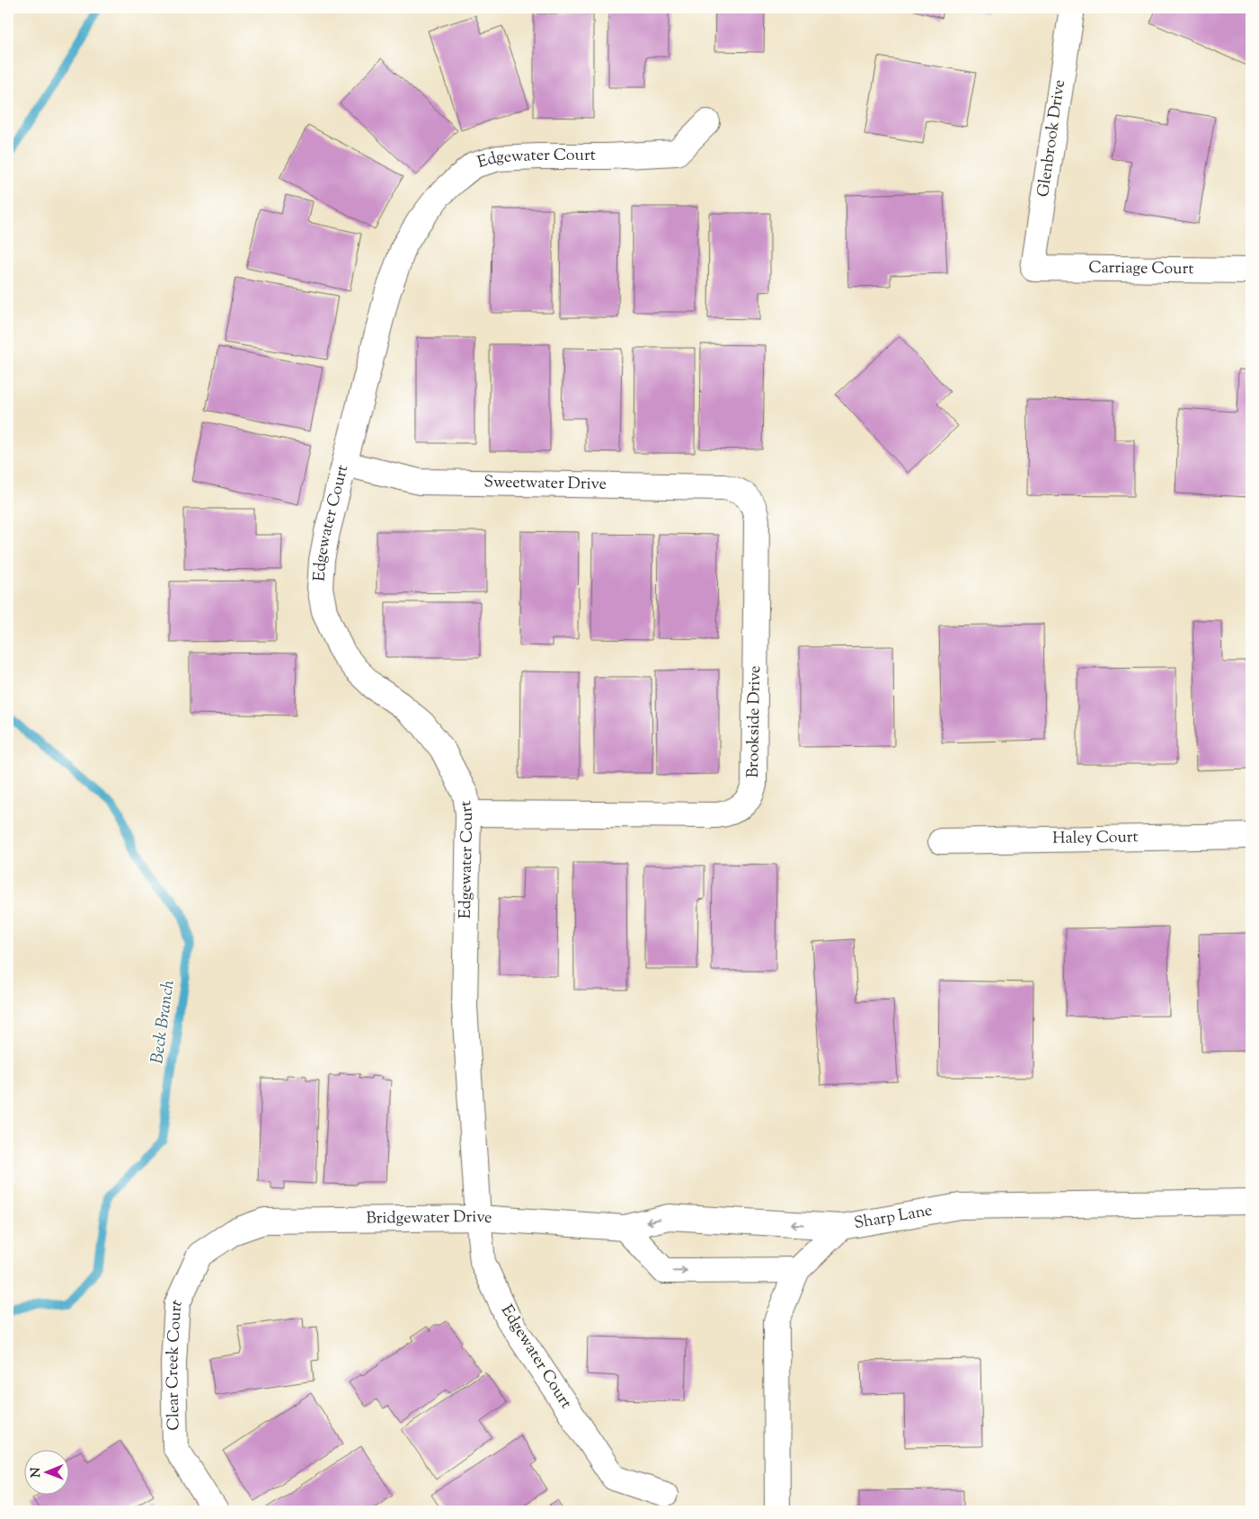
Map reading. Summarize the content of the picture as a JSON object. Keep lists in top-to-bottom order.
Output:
{
  "streets": {
    "street": [
      "Glenbrook Drive",
      "Edgewater Court",
      "Carriage Court",
      "Sweetwater Drive",
      "Brookside Drive",
      "Haley Court",
      "Sharp Lane",
      "Bridgewater Drive",
      "Clear Creek Court"
    ]
  },
  "crossings": [
    ["Glenbrook Drive", "Carriage Court"],
    ["Edgewater Court", "Sweetwater Drive"],
    ["Edgewater Court", "Brookside Drive"],
    ["Edgewater Court", "Bridgewater Drive"],
    ["Sweetwater Drive", "Brookside Drive"],
    ["Sharp Lane", "Bridgewater Drive"],
    ["Bridgewater Drive", "Clear Creek Court"]
  ],
  "one_way": ["Bridgewater Drive"],
  "water": ["Beck Branch"],
  "north": "left"
}
